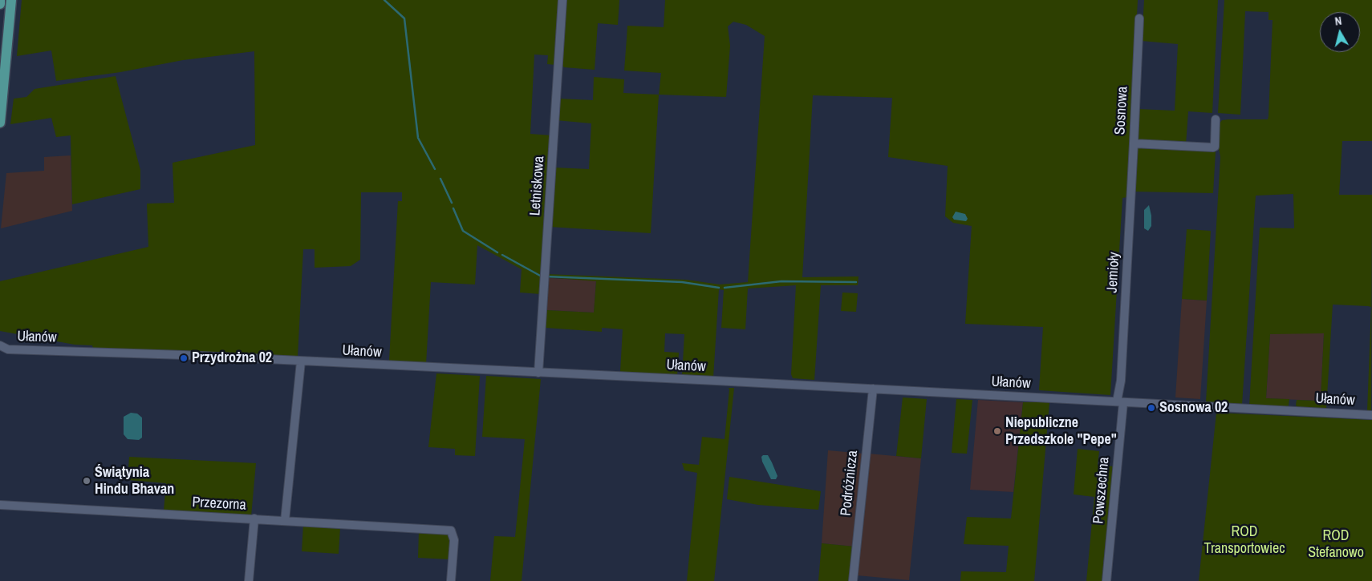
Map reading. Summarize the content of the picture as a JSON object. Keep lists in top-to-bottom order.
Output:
{
  "streets": {
    "street": [
      "Sosnowa",
      "Letniskowa",
      "Jemioły",
      "Ułanów",
      "Podróżnicza",
      "Powszechna",
      "Przezorna"
    ]
  },
  "crossings": [
    ["Sosnowa", "Jemioły"],
    ["Letniskowa", "Ułanów"],
    ["Jemioły", "Ułanów"],
    ["Jemioły", "Powszechna"],
    ["Ułanów", "Podróżnicza"],
    ["Ułanów", "Powszechna"]
  ],
  "parks": ["ROD Transportowiec", "ROD Stefanowo"],
  "places": [
    "Przydrożna 02",
    "Sosnowa 02",
    "Niepubliczne Przedszkole \"Pepe\"",
    "Świątynia Hindu Bhavan"
  ],
  "north": "top"
}
